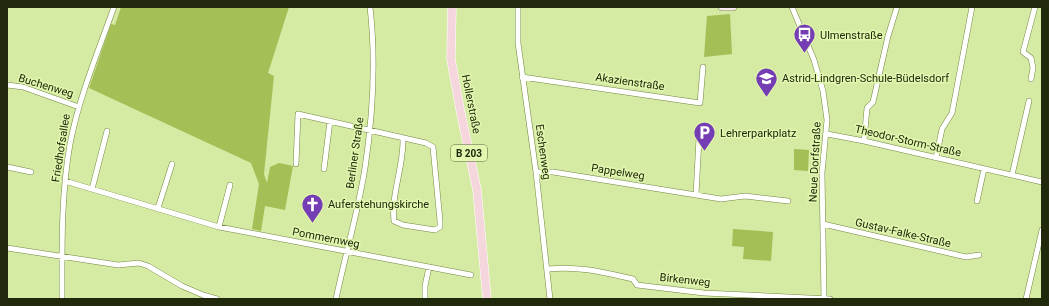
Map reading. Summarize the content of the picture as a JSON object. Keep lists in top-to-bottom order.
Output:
{
  "streets": {
    "main road": ["Hollerstraße", "B 203"],
    "street": [
      "Akazienstraße",
      "Buchenweg",
      "Theodor-Storm-Straße",
      "Friedhofsallee",
      "Eschenweg",
      "Berliner Straße",
      "Neue Dorfstraße",
      "Pappelweg",
      "Gustav-Falke-Straße",
      "Pommernweg",
      "Birkenweg"
    ]
  },
  "crossings": [
    ["Akazienstraße", "Eschenweg"],
    ["Buchenweg", "Friedhofsallee"],
    ["Theodor-Storm-Straße", "Neue Dorfstraße"],
    ["Friedhofsallee", "Pommernweg"],
    ["Eschenweg", "Pappelweg"],
    ["Eschenweg", "Birkenweg"],
    ["Berliner Straße", "Pommernweg"],
    ["Neue Dorfstraße", "Gustav-Falke-Straße"],
    ["Neue Dorfstraße", "Birkenweg"]
  ],
  "places": {
    "bus stop": ["Ulmenstraße"],
    "school or university": ["Astrid-Lindgren-Schule-Büdelsdorf"],
    "parking": ["Lehrerparkplatz"],
    "church": ["Auferstehungskirche"]
  }
}
